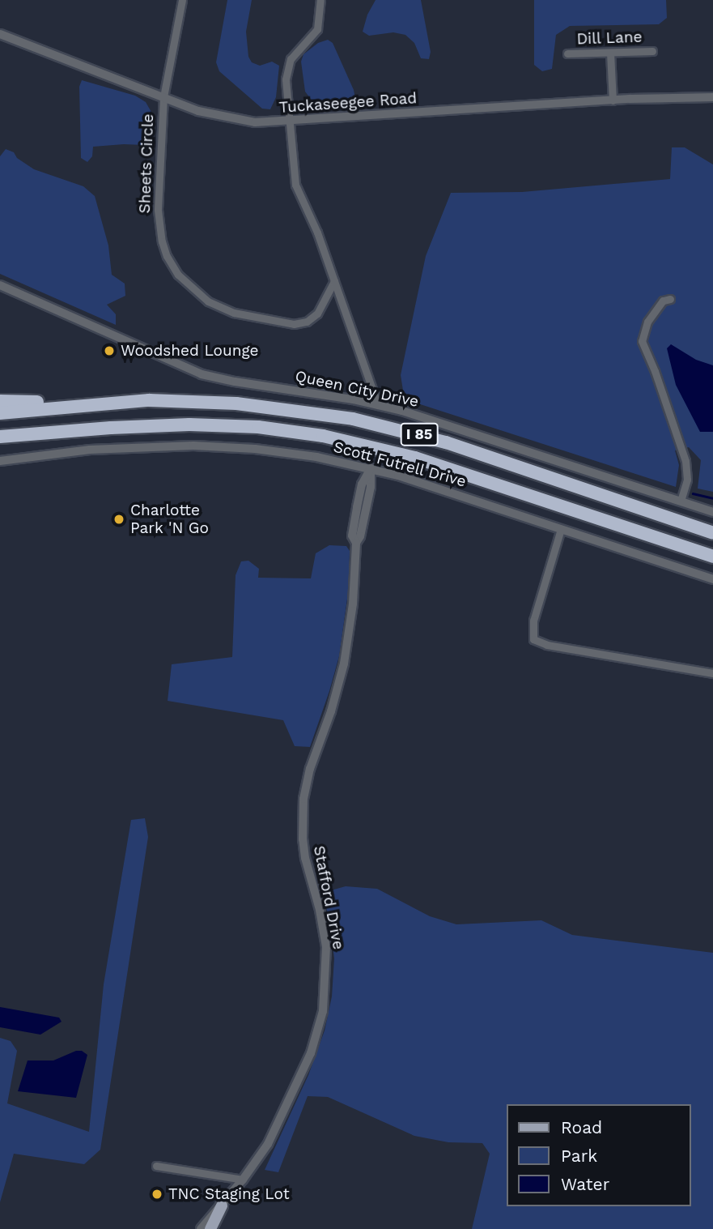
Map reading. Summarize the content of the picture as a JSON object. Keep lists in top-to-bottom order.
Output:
{
  "streets": {
    "highway": ["I 85"],
    "street": [
      "Dill Lane",
      "Tuckaseegee Road",
      "Sheets Circle",
      "Queen City Drive",
      "Scott Futrell Drive",
      "Stafford Drive"
    ]
  },
  "crossings": [
    ["Tuckaseegee Road", "Sheets Circle"],
    ["Scott Futrell Drive", "Stafford Drive"]
  ],
  "places": ["Woodshed Lounge", "Charlotte Park 'N Go", "TNC Staging Lot"],
  "legend": ["Road", "Park", "Water"]
}
